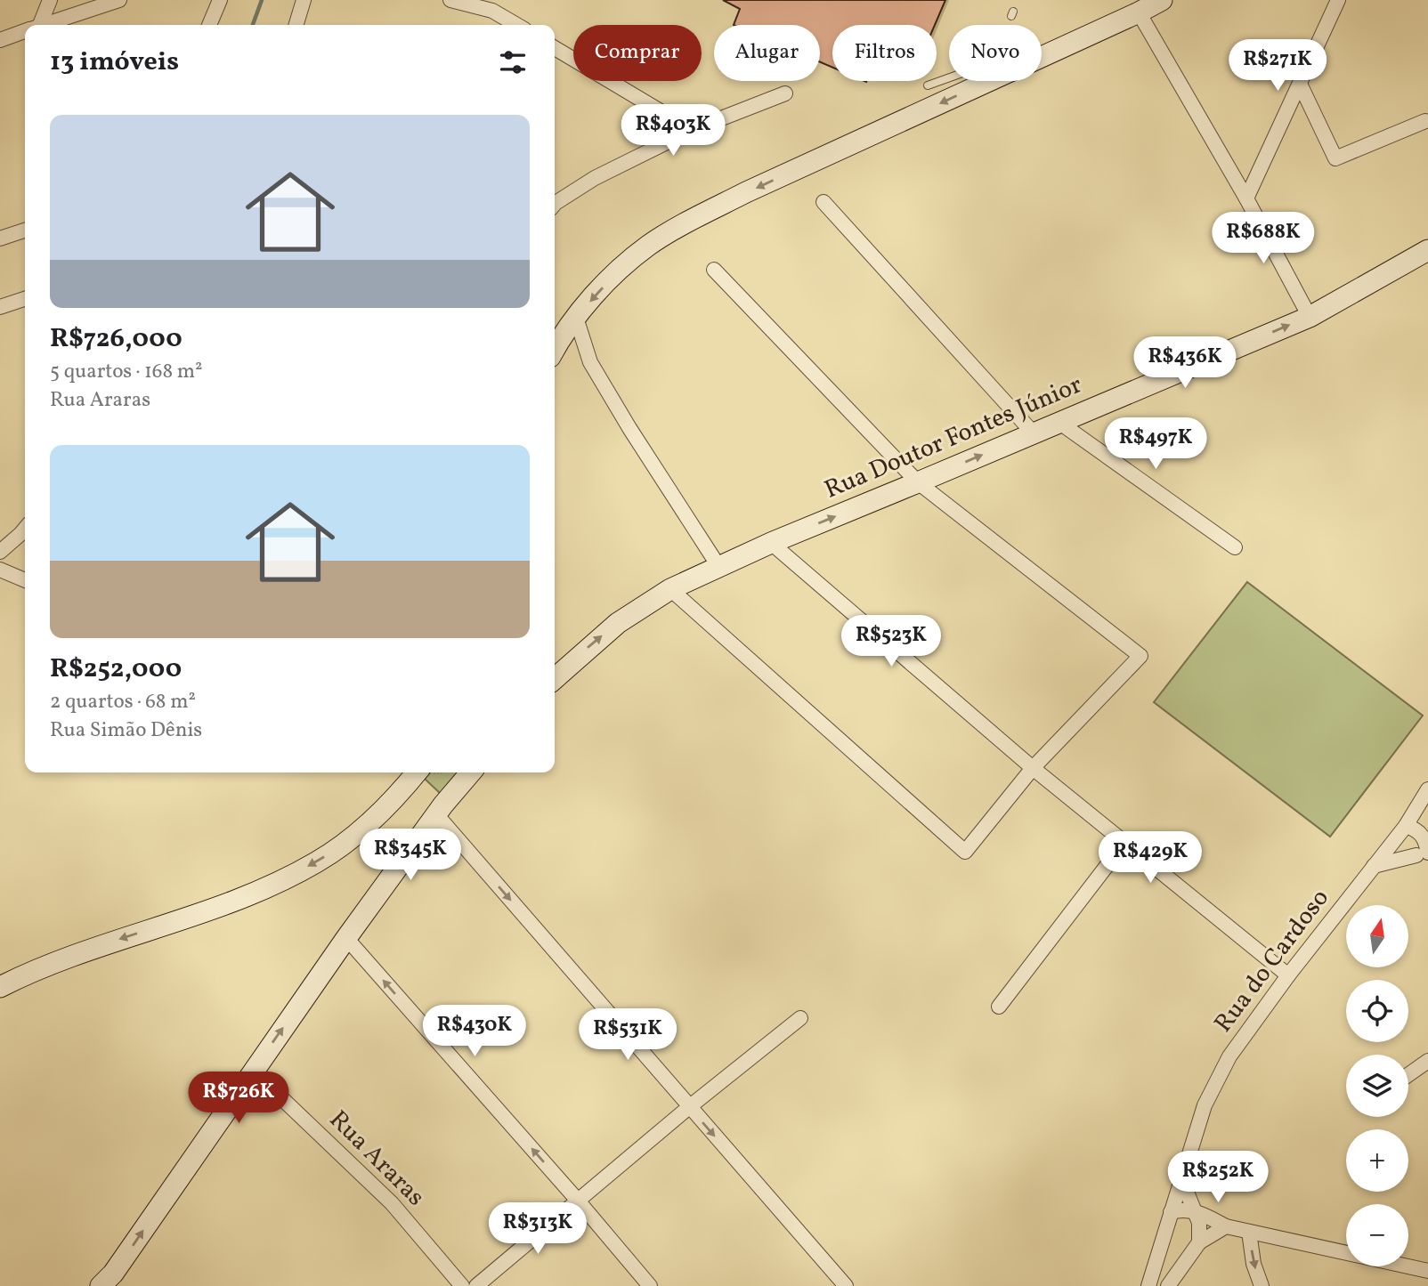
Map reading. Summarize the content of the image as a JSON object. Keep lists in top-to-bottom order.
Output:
{
  "streets": {
    "street": ["Rua Doutor Fontes Júnior", "Rua do Cardoso", "Rua Araras"]
  },
  "one_way": ["Rua Doutor Fontes Júnior"],
  "north": "top",
  "page": {
    "chip": [
      "Comprar",
      "Alugar",
      "Filtros",
      "Novo"
    ],
    "heading": "13 imóveis",
    "price": [
      "R$271K",
      "R$403K",
      "R$688K",
      "R$436K",
      "R$497K",
      "R$523K",
      "R$345K",
      "R$429K",
      "R$430K",
      "R$531K",
      "R$726K",
      "R$252K",
      "R$313K"
    ],
    "list": [
      {
        "name": "R$726,000",
        "note": "5 quartos · 168 m² · Rua Araras"
      },
      {
        "name": "R$252,000",
        "note": "2 quartos · 68 m² · Rua Simão Dênis"
      }
    ],
    "map_buttons": ["+", "−"]
  }
}
